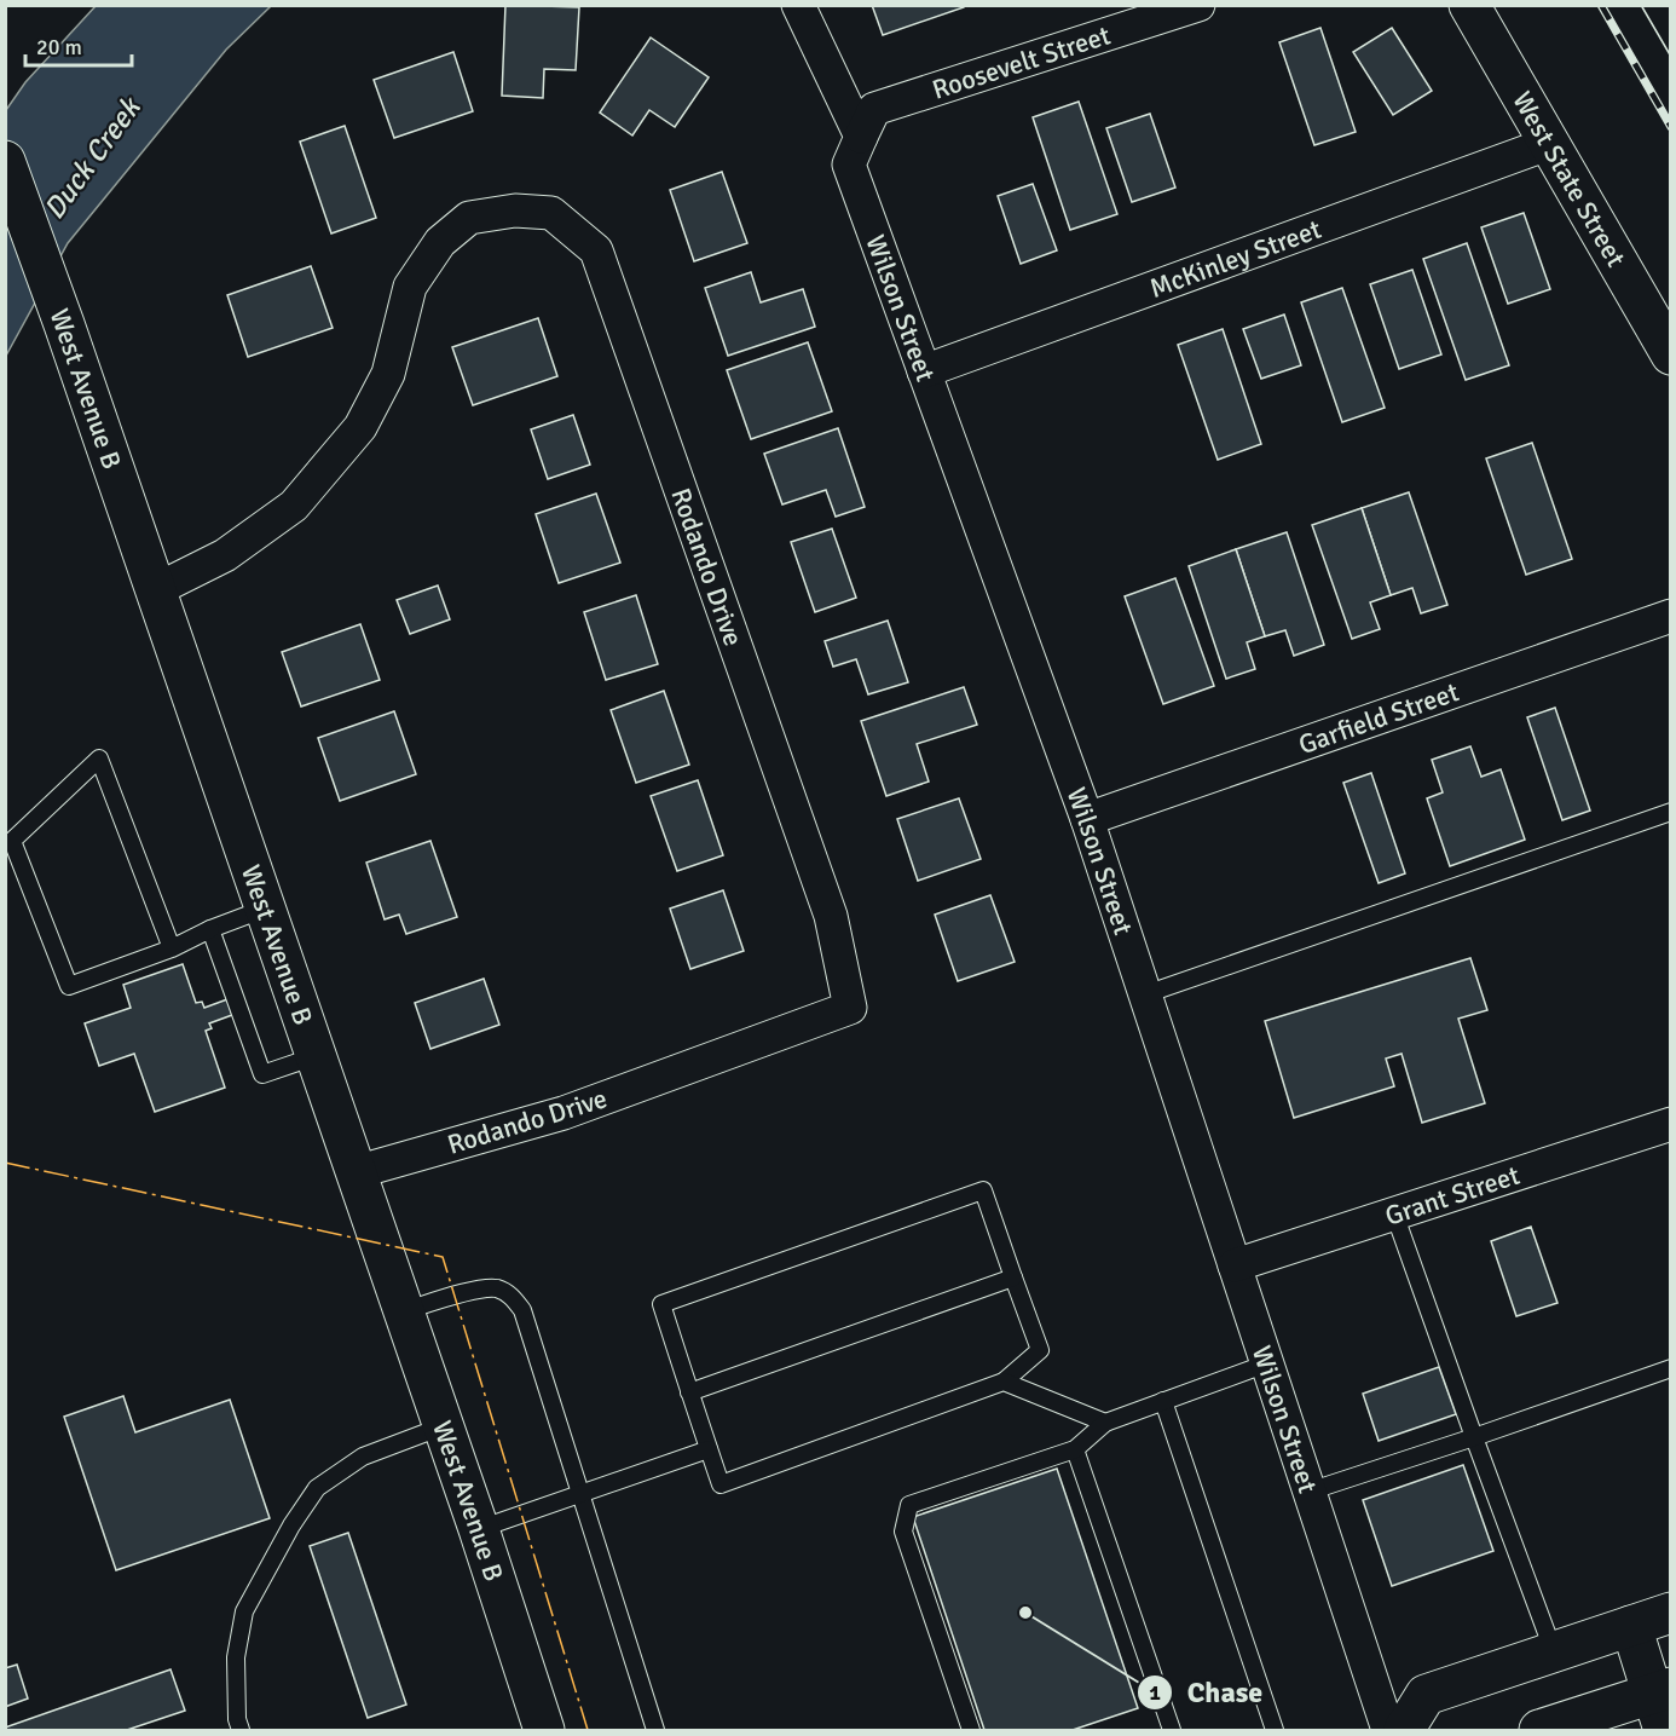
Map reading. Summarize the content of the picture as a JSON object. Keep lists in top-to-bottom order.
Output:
{
  "streets": {
    "main road": ["West State Street", "West Avenue B"],
    "street": [
      "Roosevelt Street",
      "McKinley Street",
      "Wilson Street",
      "Rodando Drive",
      "Garfield Street",
      "Grant Street"
    ]
  },
  "crossings": [
    ["Roosevelt Street", "Wilson Street"],
    ["West State Street", "McKinley Street"],
    ["McKinley Street", "Wilson Street"],
    ["Wilson Street", "Garfield Street"],
    ["Wilson Street", "Grant Street"],
    ["West Avenue B", "Rodando Drive"]
  ],
  "water": ["Duck Creek"],
  "places": ["Chase"],
  "scale_bar": "20 m"
}
